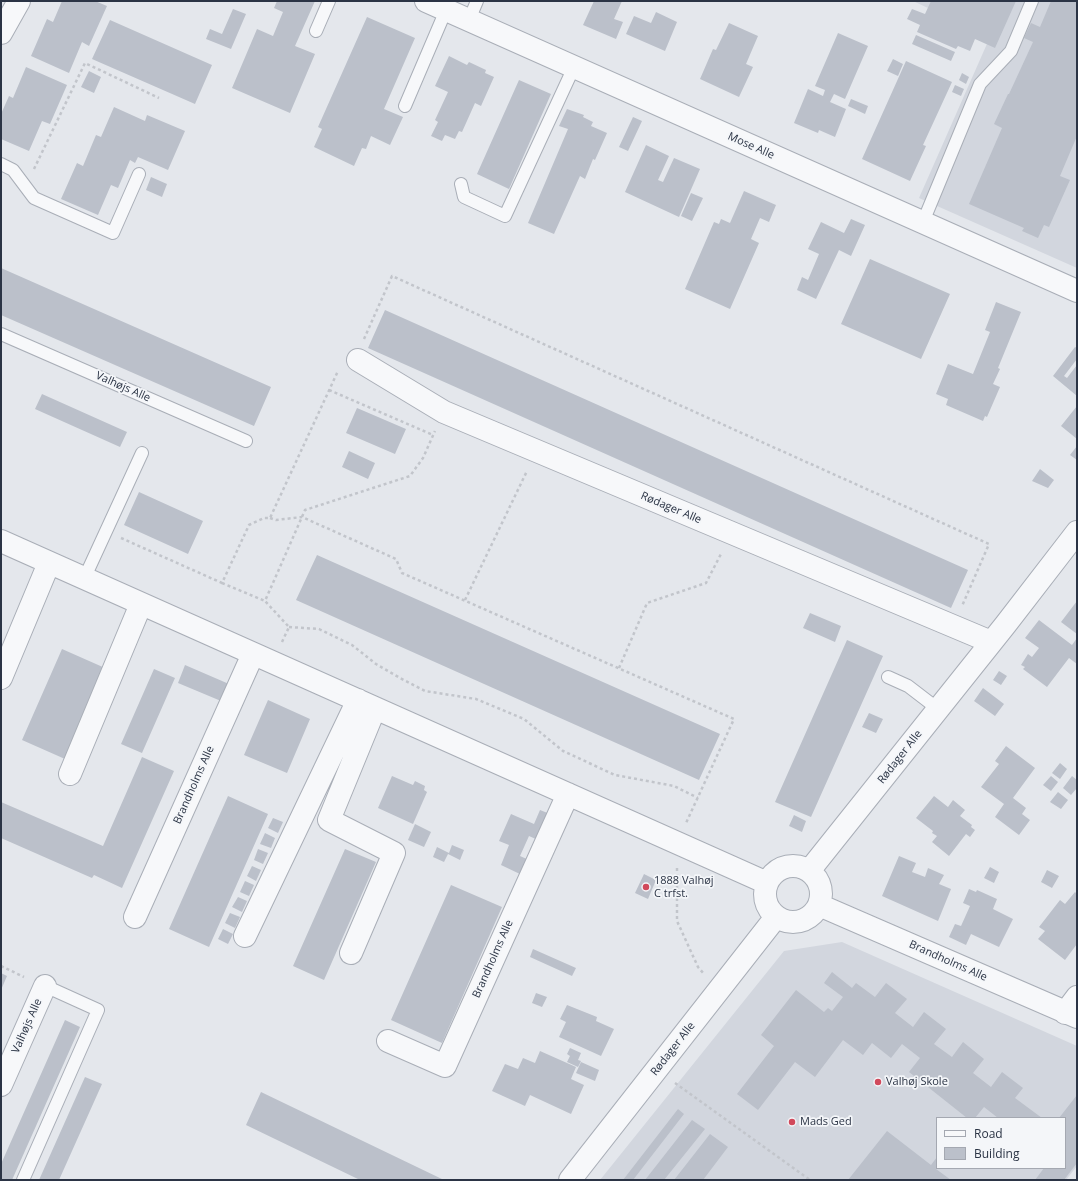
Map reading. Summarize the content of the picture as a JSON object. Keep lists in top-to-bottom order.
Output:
{
  "streets": {
    "street": [
      "Mose Alle",
      "Valhøjs Alle",
      "Rødager Alle",
      "Brandholms Alle"
    ]
  },
  "crossings": [
    ["Rødager Alle", "Brandholms Alle"]
  ],
  "places": ["1888 Valhøj C trfst.", "Valhøj Skole", "Mads Ged"],
  "legend": ["Road", "Building"]
}
